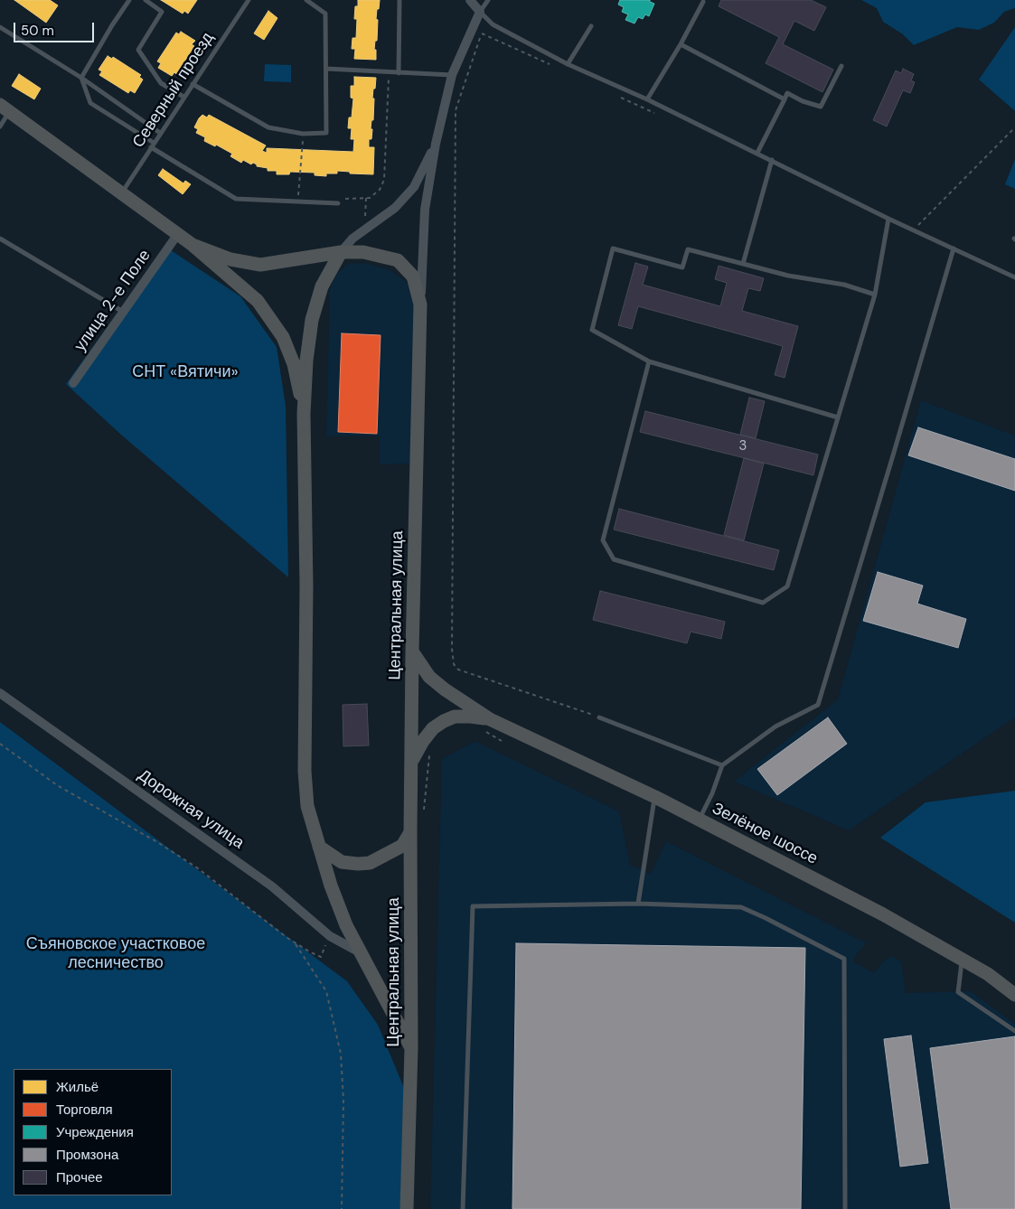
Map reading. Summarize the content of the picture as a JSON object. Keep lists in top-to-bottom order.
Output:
{
  "streets": {
    "main road": ["Центральная улица", "Зелёное шоссе"],
    "street": ["улица 2-е Поле", "Дорожная улица"],
    "lane": ["Северный проезд"]
  },
  "parks": ["СНТ «Вятичи»", "Съяновское участковое лесничество"],
  "house_numbers": ["3"],
  "legend": [
    "Жильё",
    "Торговля",
    "Учреждения",
    "Промзона",
    "Прочее"
  ],
  "scale_bar": "50 m"
}
